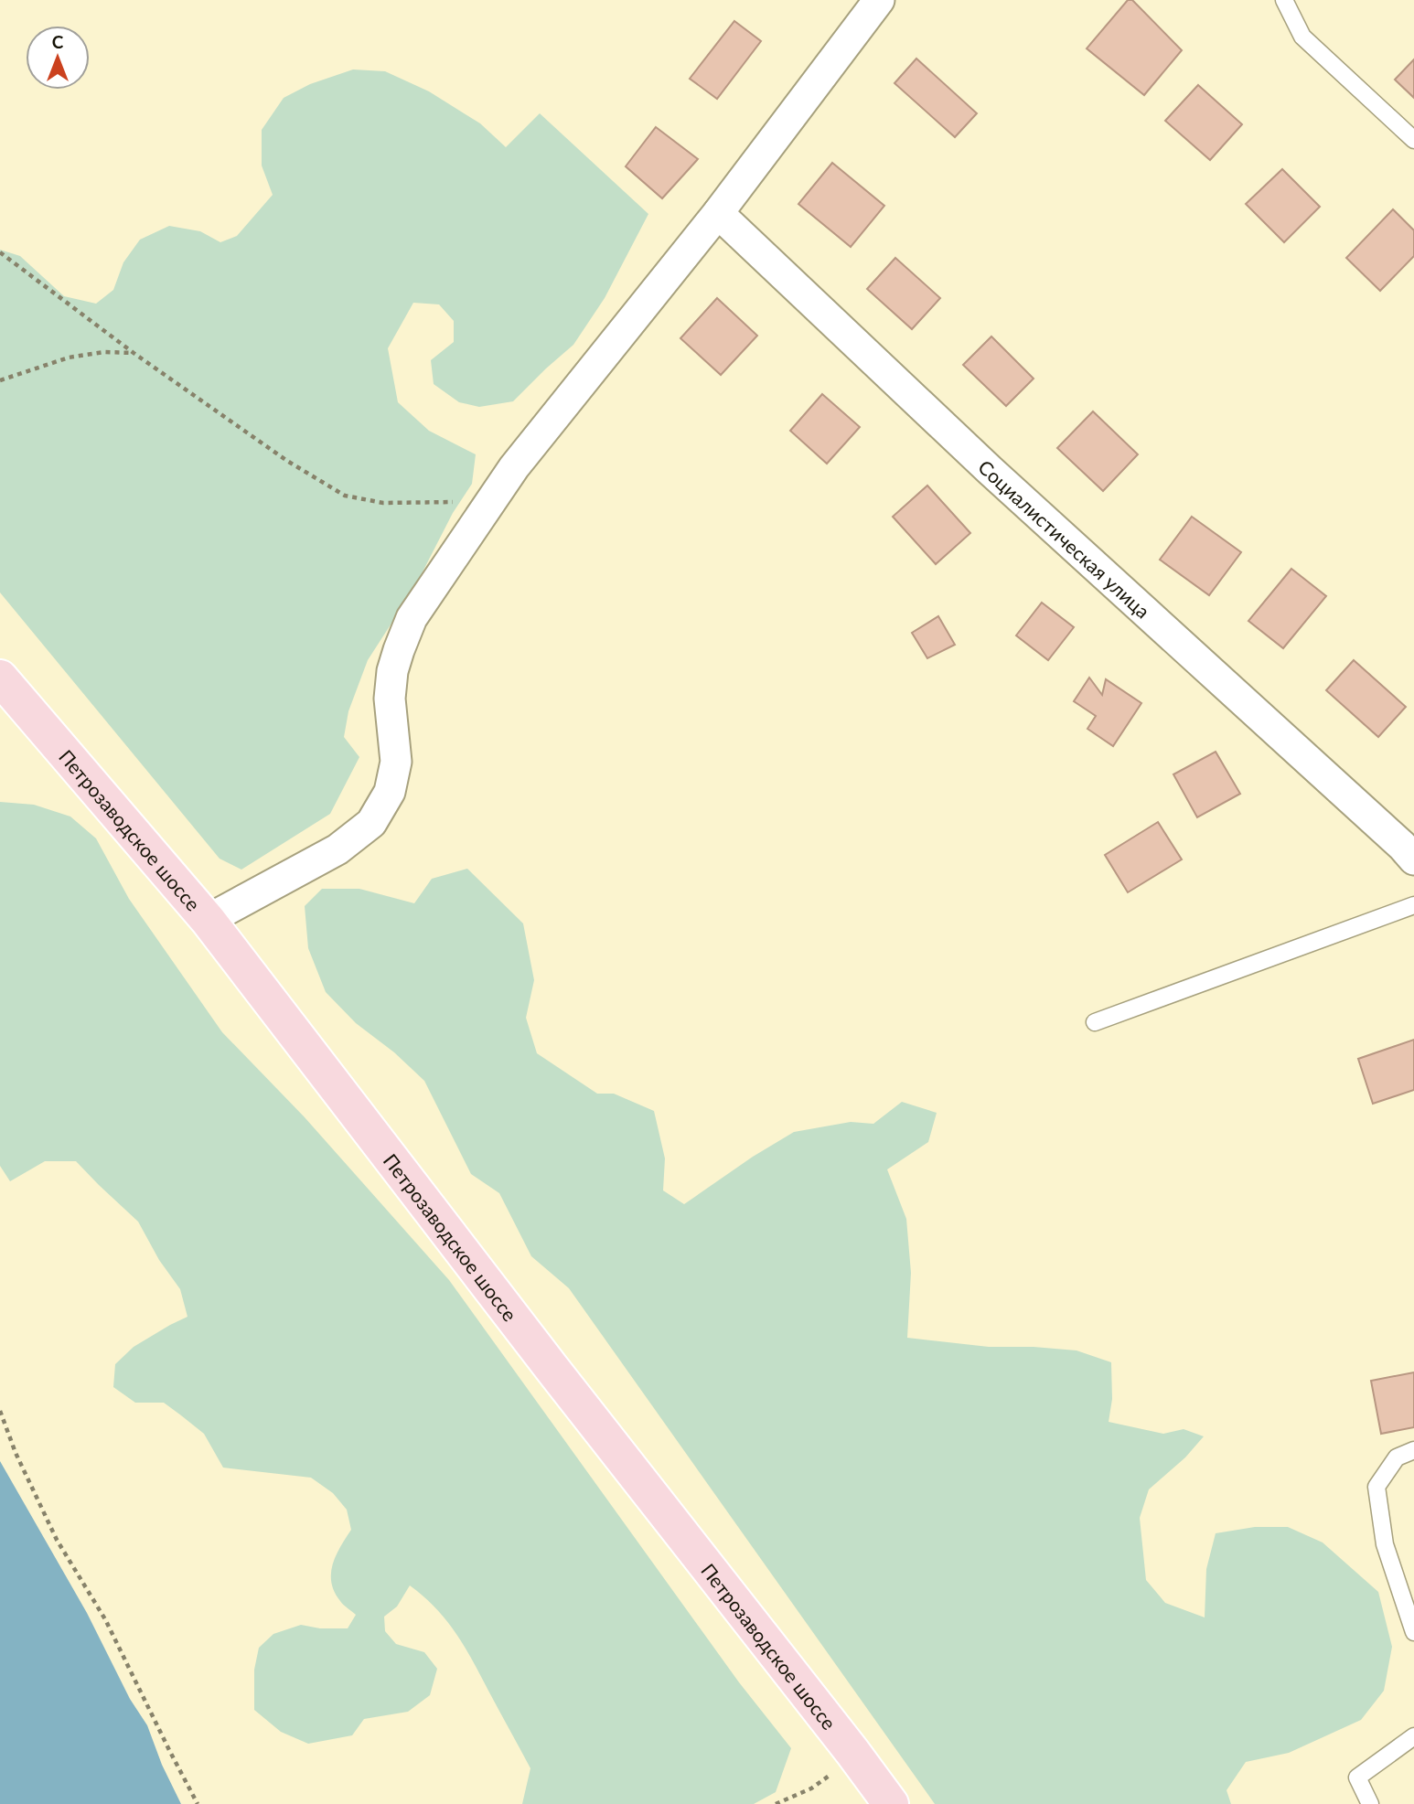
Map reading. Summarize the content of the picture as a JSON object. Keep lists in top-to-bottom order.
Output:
{
  "streets": {
    "main road": ["Петрозаводское шоссе"],
    "street": ["Социалистическая улица"]
  },
  "north": "top"
}
